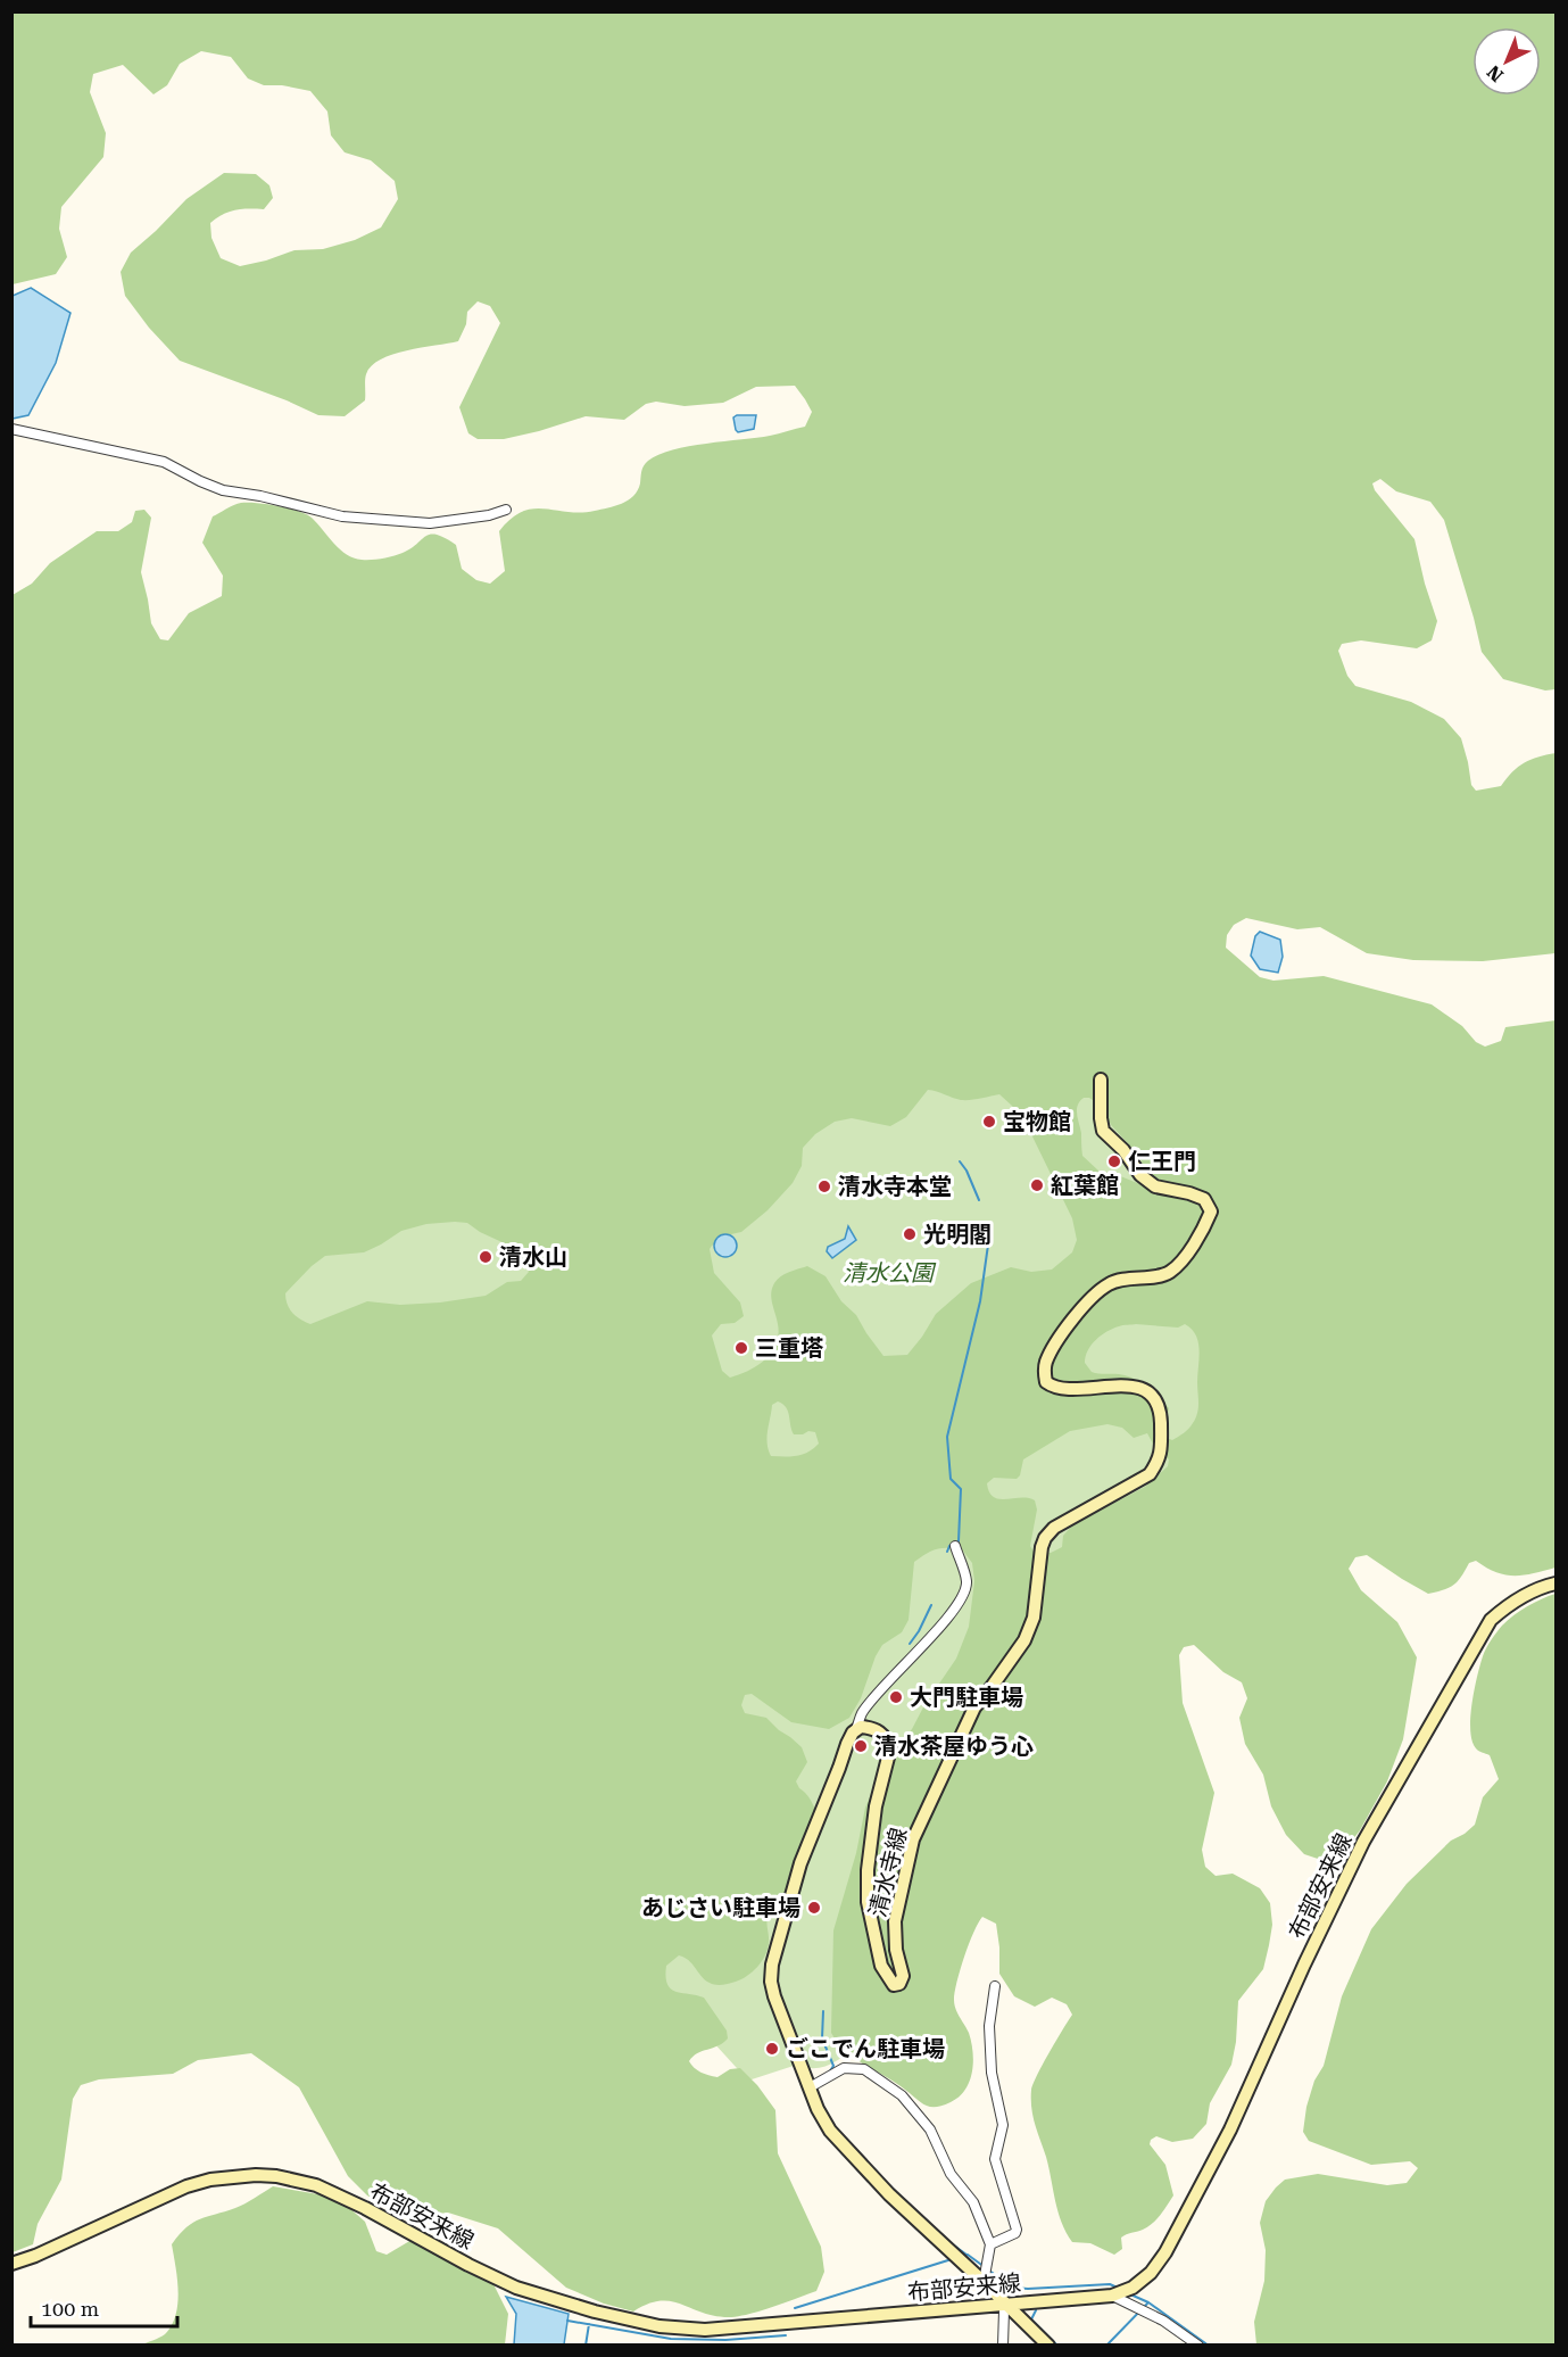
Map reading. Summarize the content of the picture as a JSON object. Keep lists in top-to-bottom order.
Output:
{
  "streets": {
    "main road": ["清水寺線", "布部安来線"]
  },
  "parks": ["清水公園"],
  "places": [
    "宝物館",
    "仁王門",
    "紅葉館",
    "清水寺本堂",
    "光明閣",
    "清水山",
    "三重塔",
    "大門駐車場",
    "清水茶屋ゆう心",
    "あじさい駐車場",
    "ごこでん駐車場"
  ],
  "scale_bar": "100 m",
  "north": "bottom left"
}
